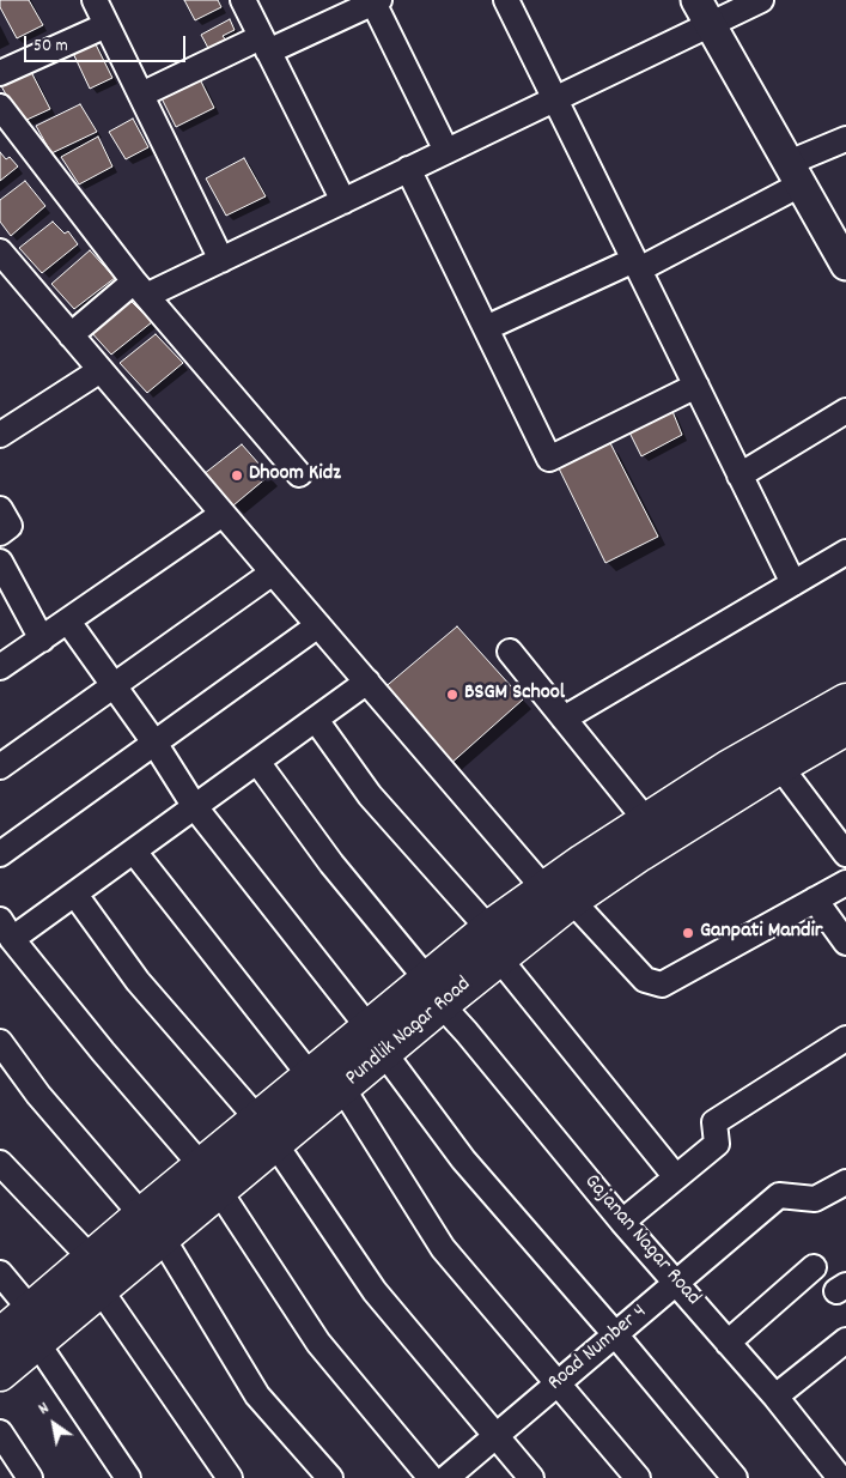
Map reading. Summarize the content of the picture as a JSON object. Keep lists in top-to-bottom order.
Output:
{
  "streets": {
    "main road": ["Pundlik Nagar Road"],
    "street": ["Gajanan Nagar Road", "Road Number 4"]
  },
  "crossings": [
    ["Pundlik Nagar Road", "Gajanan Nagar Road"],
    ["Gajanan Nagar Road", "Road Number 4"]
  ],
  "places": ["Dhoom Kidz", "BSGM School", "Ganpati Mandir"],
  "scale_bar": "50 m",
  "north": "top left"
}
